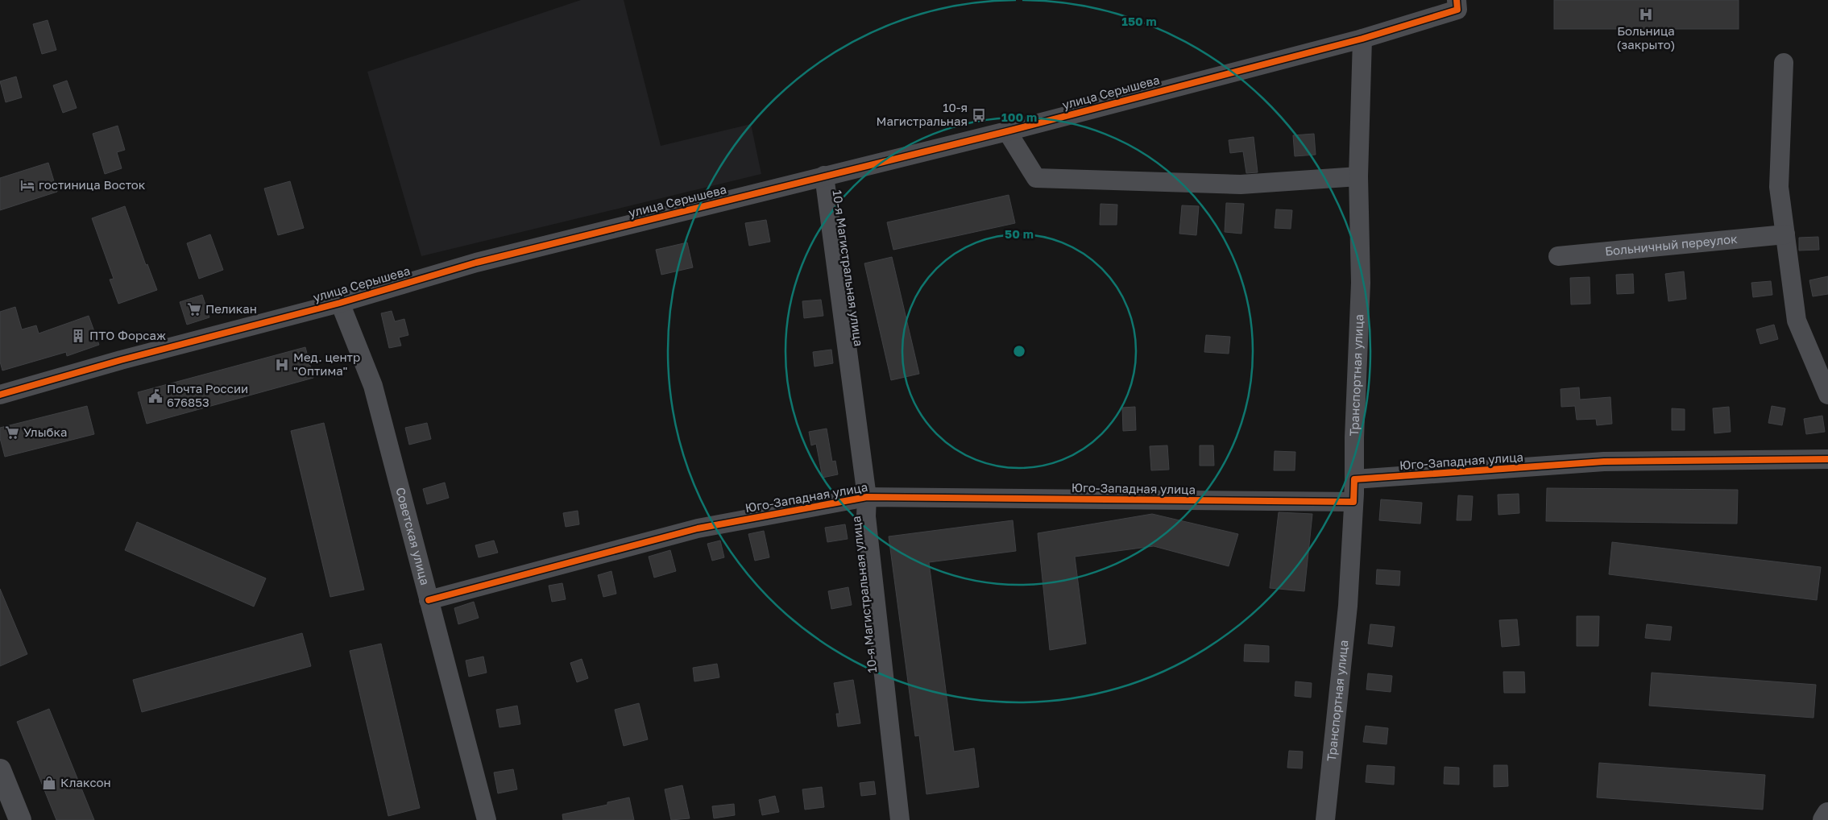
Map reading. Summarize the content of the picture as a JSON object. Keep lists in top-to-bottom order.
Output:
{
  "streets": {
    "street": [
      "улица Серышева",
      "Больничный переулок",
      "10-я Магистральная улица",
      "Транспортная улица",
      "Юго-Западная улица",
      "Советская улица"
    ]
  },
  "crossings": [
    ["улица Серышева", "10-я Магистральная улица"],
    ["улица Серышева", "Транспортная улица"],
    ["улица Серышева", "Советская улица"],
    ["10-я Магистральная улица", "Юго-Западная улица"],
    ["Транспортная улица", "Юго-Западная улица"],
    ["Юго-Западная улица", "Советская улица"]
  ],
  "places": {
    "hospital": ["Больница (закрыто)", "Мед. центр \"Оптима\""],
    "bus stop": ["10-я Магистральная"],
    "hotel": ["гостиница Восток"],
    "supermarket": ["Пеликан", "Улыбка"],
    "building": ["ПТО Форсаж"],
    "public building": ["Почта России 676853"],
    "shop": ["Клаксон"]
  },
  "rings": ["150 m", "100 m", "50 m"]
}
